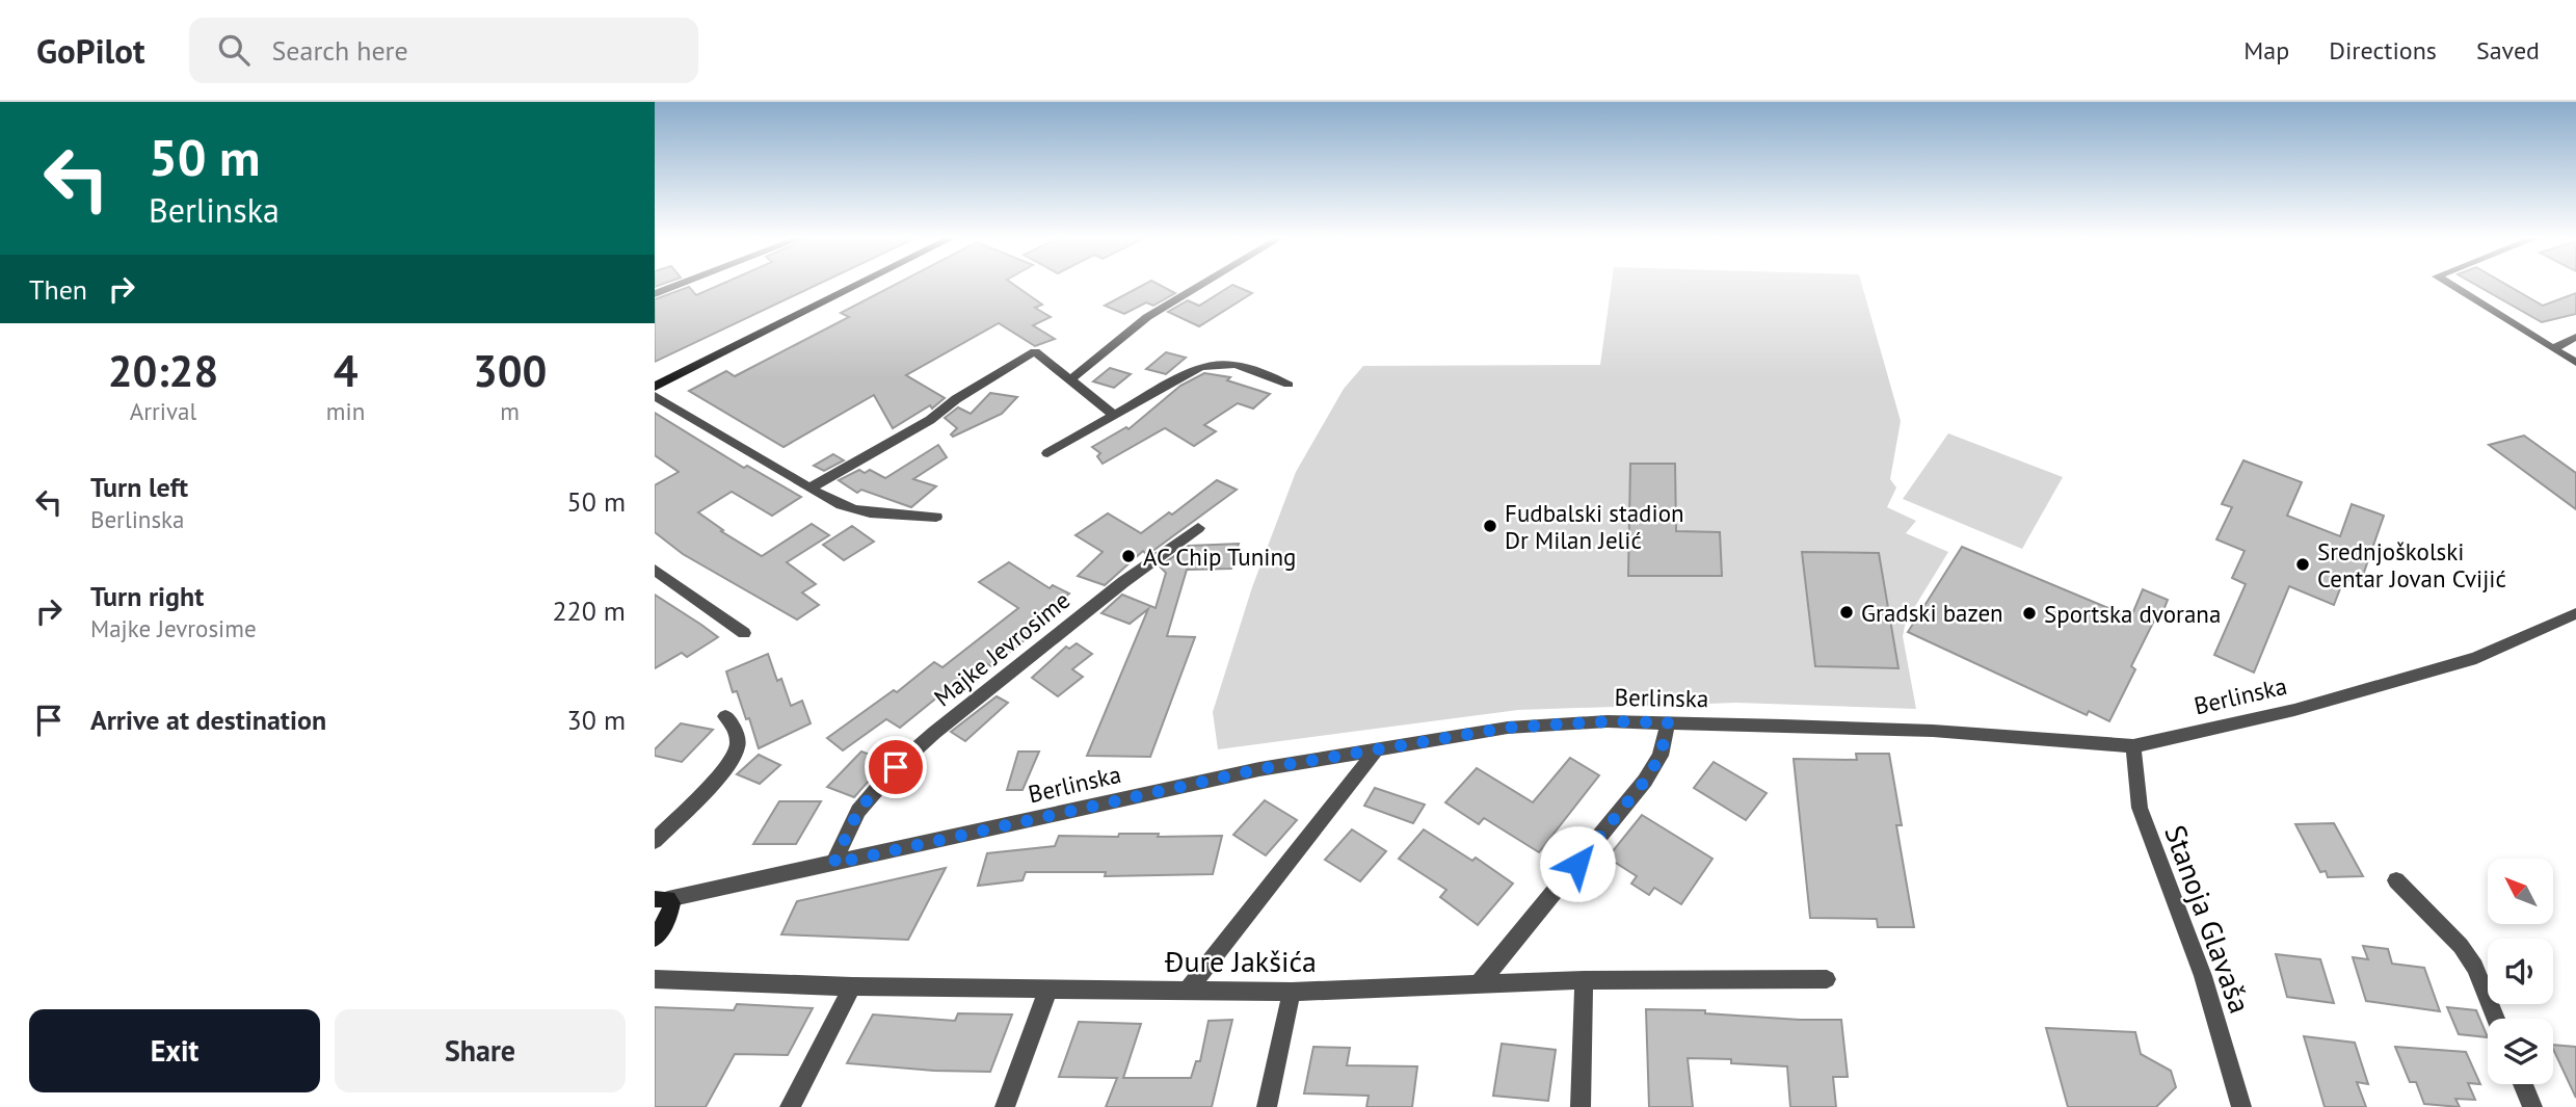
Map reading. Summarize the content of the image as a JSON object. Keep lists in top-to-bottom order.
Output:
{
  "streets": {
    "street": [
      "Majke Jevrosime",
      "Berlinska",
      "Stanoja Glavaša",
      "Đure Jakšića"
    ]
  },
  "crossings": [
    ["Majke Jevrosime", "Berlinska"],
    ["Berlinska", "Stanoja Glavaša"]
  ],
  "places": [
    "Fudbalski stadion Dr Milan Jelić",
    "AC Chip Tuning",
    "Srednjoškolski Centar Jovan Cvijić",
    "Gradski bazen",
    "Sportska dvorana"
  ],
  "north": "top left",
  "page": {
    "header": "GoPilot",
    "search": "Search here",
    "nav": ["Map", "Directions", "Saved"],
    "turn": ["50 m", "Berlinska"],
    "then": "Then",
    "eta": [
      "20:28",
      "Arrival",
      "4",
      "min",
      "300",
      "m"
    ],
    "list": [
      {
        "name": "Turn left",
        "note": "Berlinska",
        "value": "50 m"
      },
      {
        "name": "Turn right",
        "note": "Majke Jevrosime",
        "value": "220 m"
      },
      {
        "name": "Arrive at destination",
        "value": "30 m"
      }
    ],
    "buttons": ["Exit", "Share"]
  }
}
